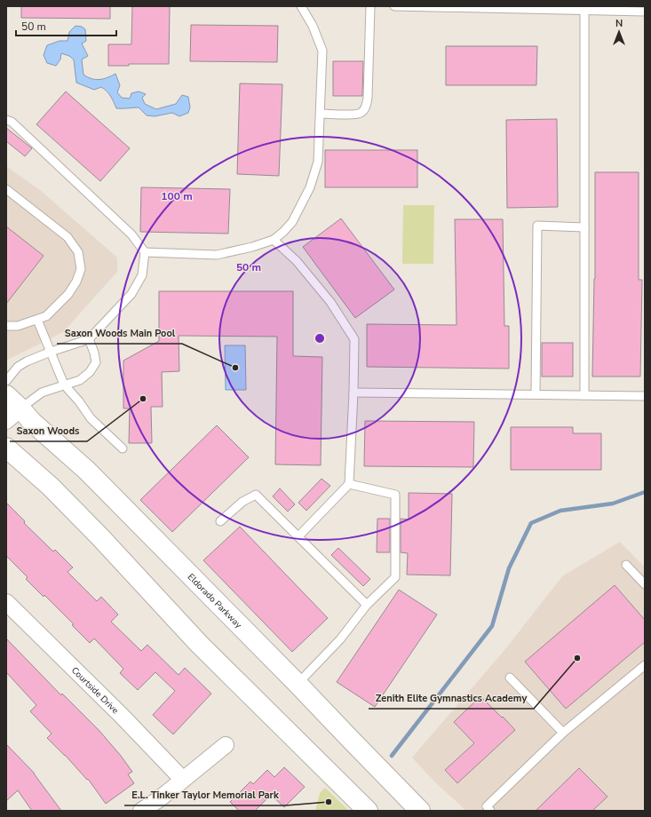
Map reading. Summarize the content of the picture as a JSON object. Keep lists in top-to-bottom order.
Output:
{
  "streets": {
    "main road": ["Eldorado Parkway"],
    "street": ["Courtside Drive"]
  },
  "places": [
    "Saxon Woods Main Pool",
    "Saxon Woods",
    "Zenith Elite Gymnastics Academy",
    "E.L. Tinker Taylor Memorial Park"
  ],
  "scale_bar": "50 m",
  "north": "top",
  "rings": ["100 m", "50 m"]
}
